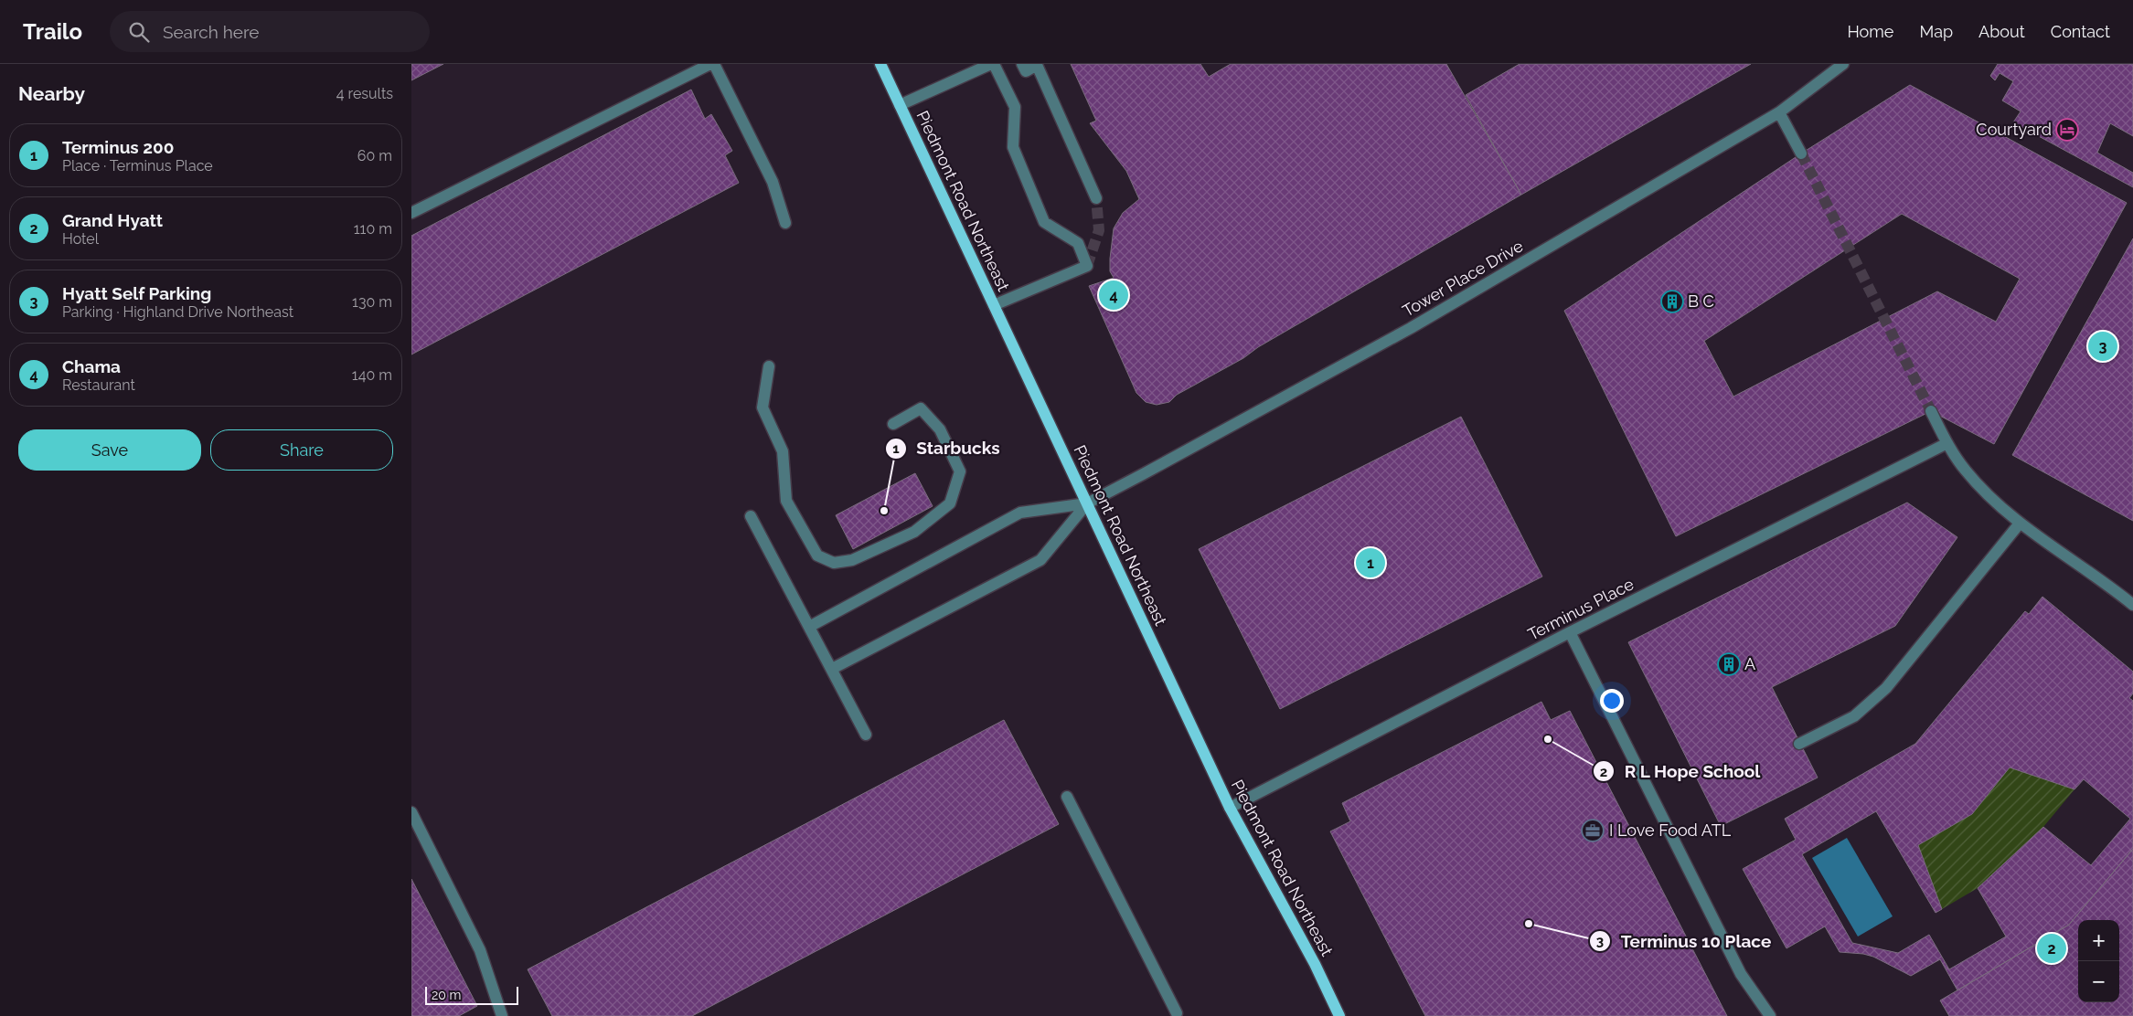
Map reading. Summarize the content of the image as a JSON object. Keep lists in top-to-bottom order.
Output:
{
  "streets": {
    "main road": ["Piedmont Road Northeast"],
    "street": ["Tower Place Drive", "Terminus Place"]
  },
  "crossings": [
    ["Piedmont Road Northeast", "Tower Place Drive"],
    ["Piedmont Road Northeast", "Terminus Place"]
  ],
  "places": {
    "hotel": ["Courtyard"],
    "building": ["B C", "A"],
    "other": ["Starbucks", "R L Hope School", "Terminus 10 Place"],
    "office": ["I Love Food ATL"]
  },
  "scale_bar": "20 m",
  "page": {
    "header": "Trailo",
    "search": "Search here",
    "nav": [
      "Home",
      "Map",
      "About",
      "Contact"
    ],
    "heading": ["Nearby", "4 results"],
    "list": [
      {
        "mark": "1",
        "name": "Terminus 200",
        "note": "Place · Terminus Place",
        "value": "60 m"
      },
      {
        "mark": "2",
        "name": "Grand Hyatt",
        "note": "Hotel",
        "value": "110 m"
      },
      {
        "mark": "3",
        "name": "Hyatt Self Parking",
        "note": "Parking · Highland Drive Northeast",
        "value": "130 m"
      },
      {
        "mark": "4",
        "name": "Chama",
        "note": "Restaurant",
        "value": "140 m"
      }
    ],
    "pins": [
      "4",
      "3",
      "1",
      "2"
    ],
    "buttons": ["Save", "Share"],
    "map_buttons": ["+", "−"],
    "scale": "20 m"
  }
}
